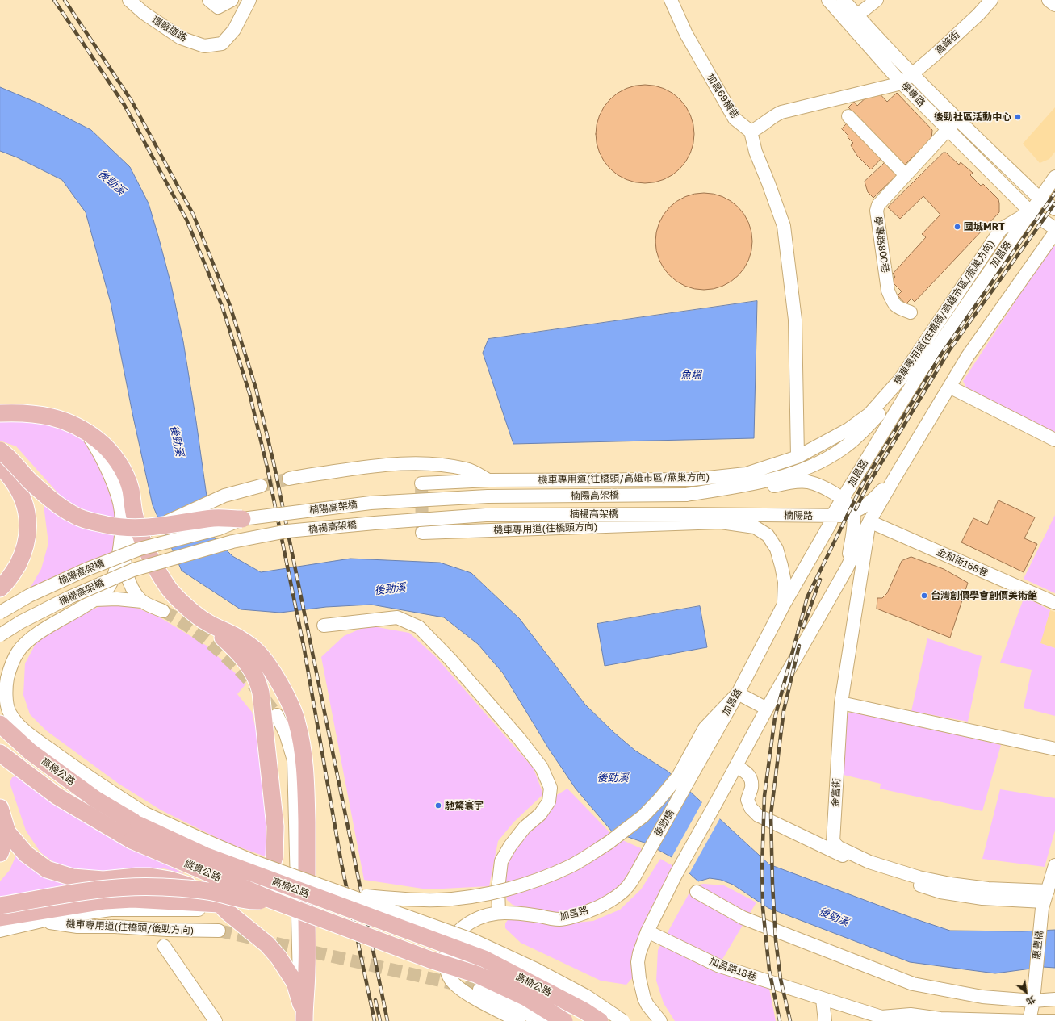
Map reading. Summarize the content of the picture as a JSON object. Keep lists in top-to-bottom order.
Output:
{
  "streets": {
    "main road": ["高楠公路", "縱貫公路"],
    "street": [
      "環廠道路",
      "高峰街",
      "學專路",
      "加昌69橫巷",
      "學專路800巷",
      "加昌路",
      "機車專用道(往橋頭/高雄市區/燕巢方向)",
      "楠陽高架橋",
      "楠楊高架橋",
      "楠陽路",
      "機車專用道(往橋頭方向)",
      "金和街168巷",
      "金富街",
      "後勁橋",
      "機車專用道(往橋頭/後勁方向)",
      "惠豐橋",
      "加昌路18巷"
    ]
  },
  "crossings": [
    ["高峰街", "學專路"],
    ["學專路", "學專路800巷"],
    ["學專路", "加昌路"],
    ["學專路", "機車專用道(往橋頭/高雄市區/燕巢方向)"],
    ["加昌路", "機車專用道(往橋頭/高雄市區/燕巢方向)"],
    ["加昌路", "楠陽路"],
    ["加昌路", "機車專用道(往橋頭方向)"],
    ["加昌路", "後勁橋"],
    ["楠楊高架橋", "楠陽路"],
    ["金和街168巷", "金富街"],
    ["高楠公路", "縱貫公路"],
    ["金富街", "惠豐橋"],
    ["惠豐橋", "加昌路18巷"]
  ],
  "water": ["後勁溪", "魚塭"],
  "places": [
    "後勁社區活動中心",
    "國城MRT",
    "台灣創價學會創價美術館",
    "馳騖寰宇"
  ],
  "north": "bottom right"
}
